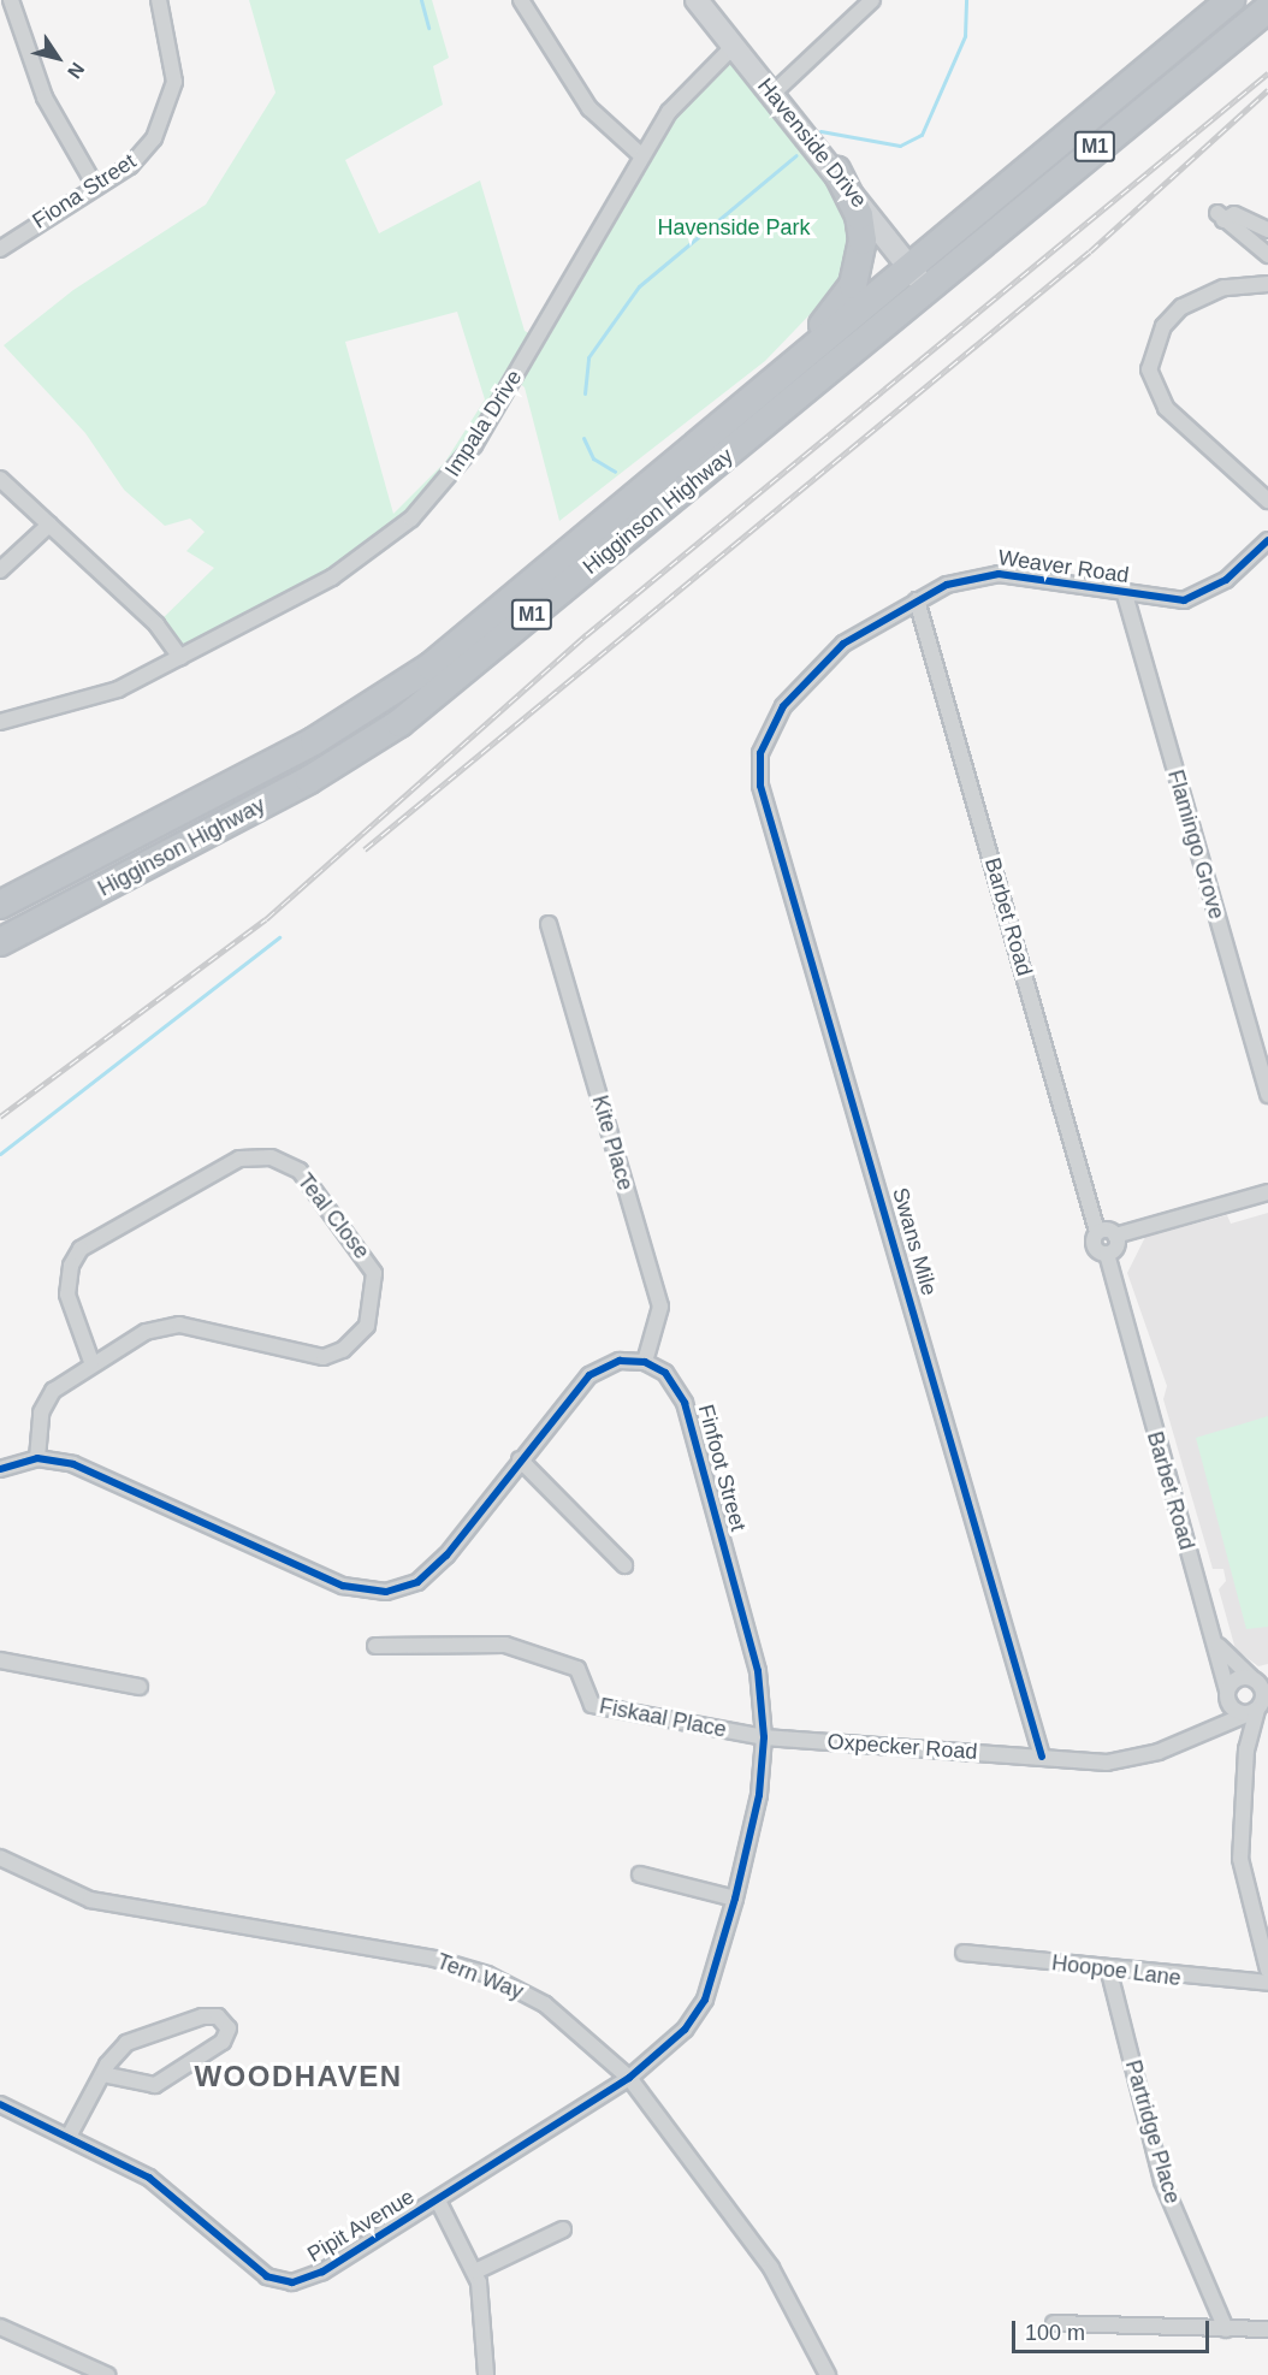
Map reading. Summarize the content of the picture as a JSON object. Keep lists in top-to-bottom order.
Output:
{
  "streets": {
    "highway": ["M1", "Higginson Highway"],
    "street": [
      "Havenside Drive",
      "Fiona Street",
      "Impala Drive",
      "Weaver Road",
      "Flamingo Grove",
      "Barbet Road",
      "Kite Place",
      "Teal Close",
      "Swans Mile",
      "Finfoot Street",
      "Fiskaal Place",
      "Oxpecker Road",
      "Hoopoe Lane",
      "Tern Way",
      "Partridge Place",
      "Pipit Avenue"
    ]
  },
  "crossings": [
    ["Havenside Drive", "Impala Drive"],
    ["Havenside Drive", "Higginson Highway"],
    ["Weaver Road", "Flamingo Grove"],
    ["Weaver Road", "Barbet Road"],
    ["Weaver Road", "Swans Mile"],
    ["Barbet Road", "Oxpecker Road"],
    ["Kite Place", "Finfoot Street"],
    ["Swans Mile", "Oxpecker Road"],
    ["Finfoot Street", "Fiskaal Place"],
    ["Finfoot Street", "Oxpecker Road"],
    ["Finfoot Street", "Tern Way"],
    ["Finfoot Street", "Pipit Avenue"],
    ["Fiskaal Place", "Oxpecker Road"],
    ["Hoopoe Lane", "Partridge Place"],
    ["Tern Way", "Pipit Avenue"]
  ],
  "districts": ["WOODHAVEN"],
  "parks": ["Havenside Park"],
  "scale_bar": "100 m",
  "north": "bottom right"
}
